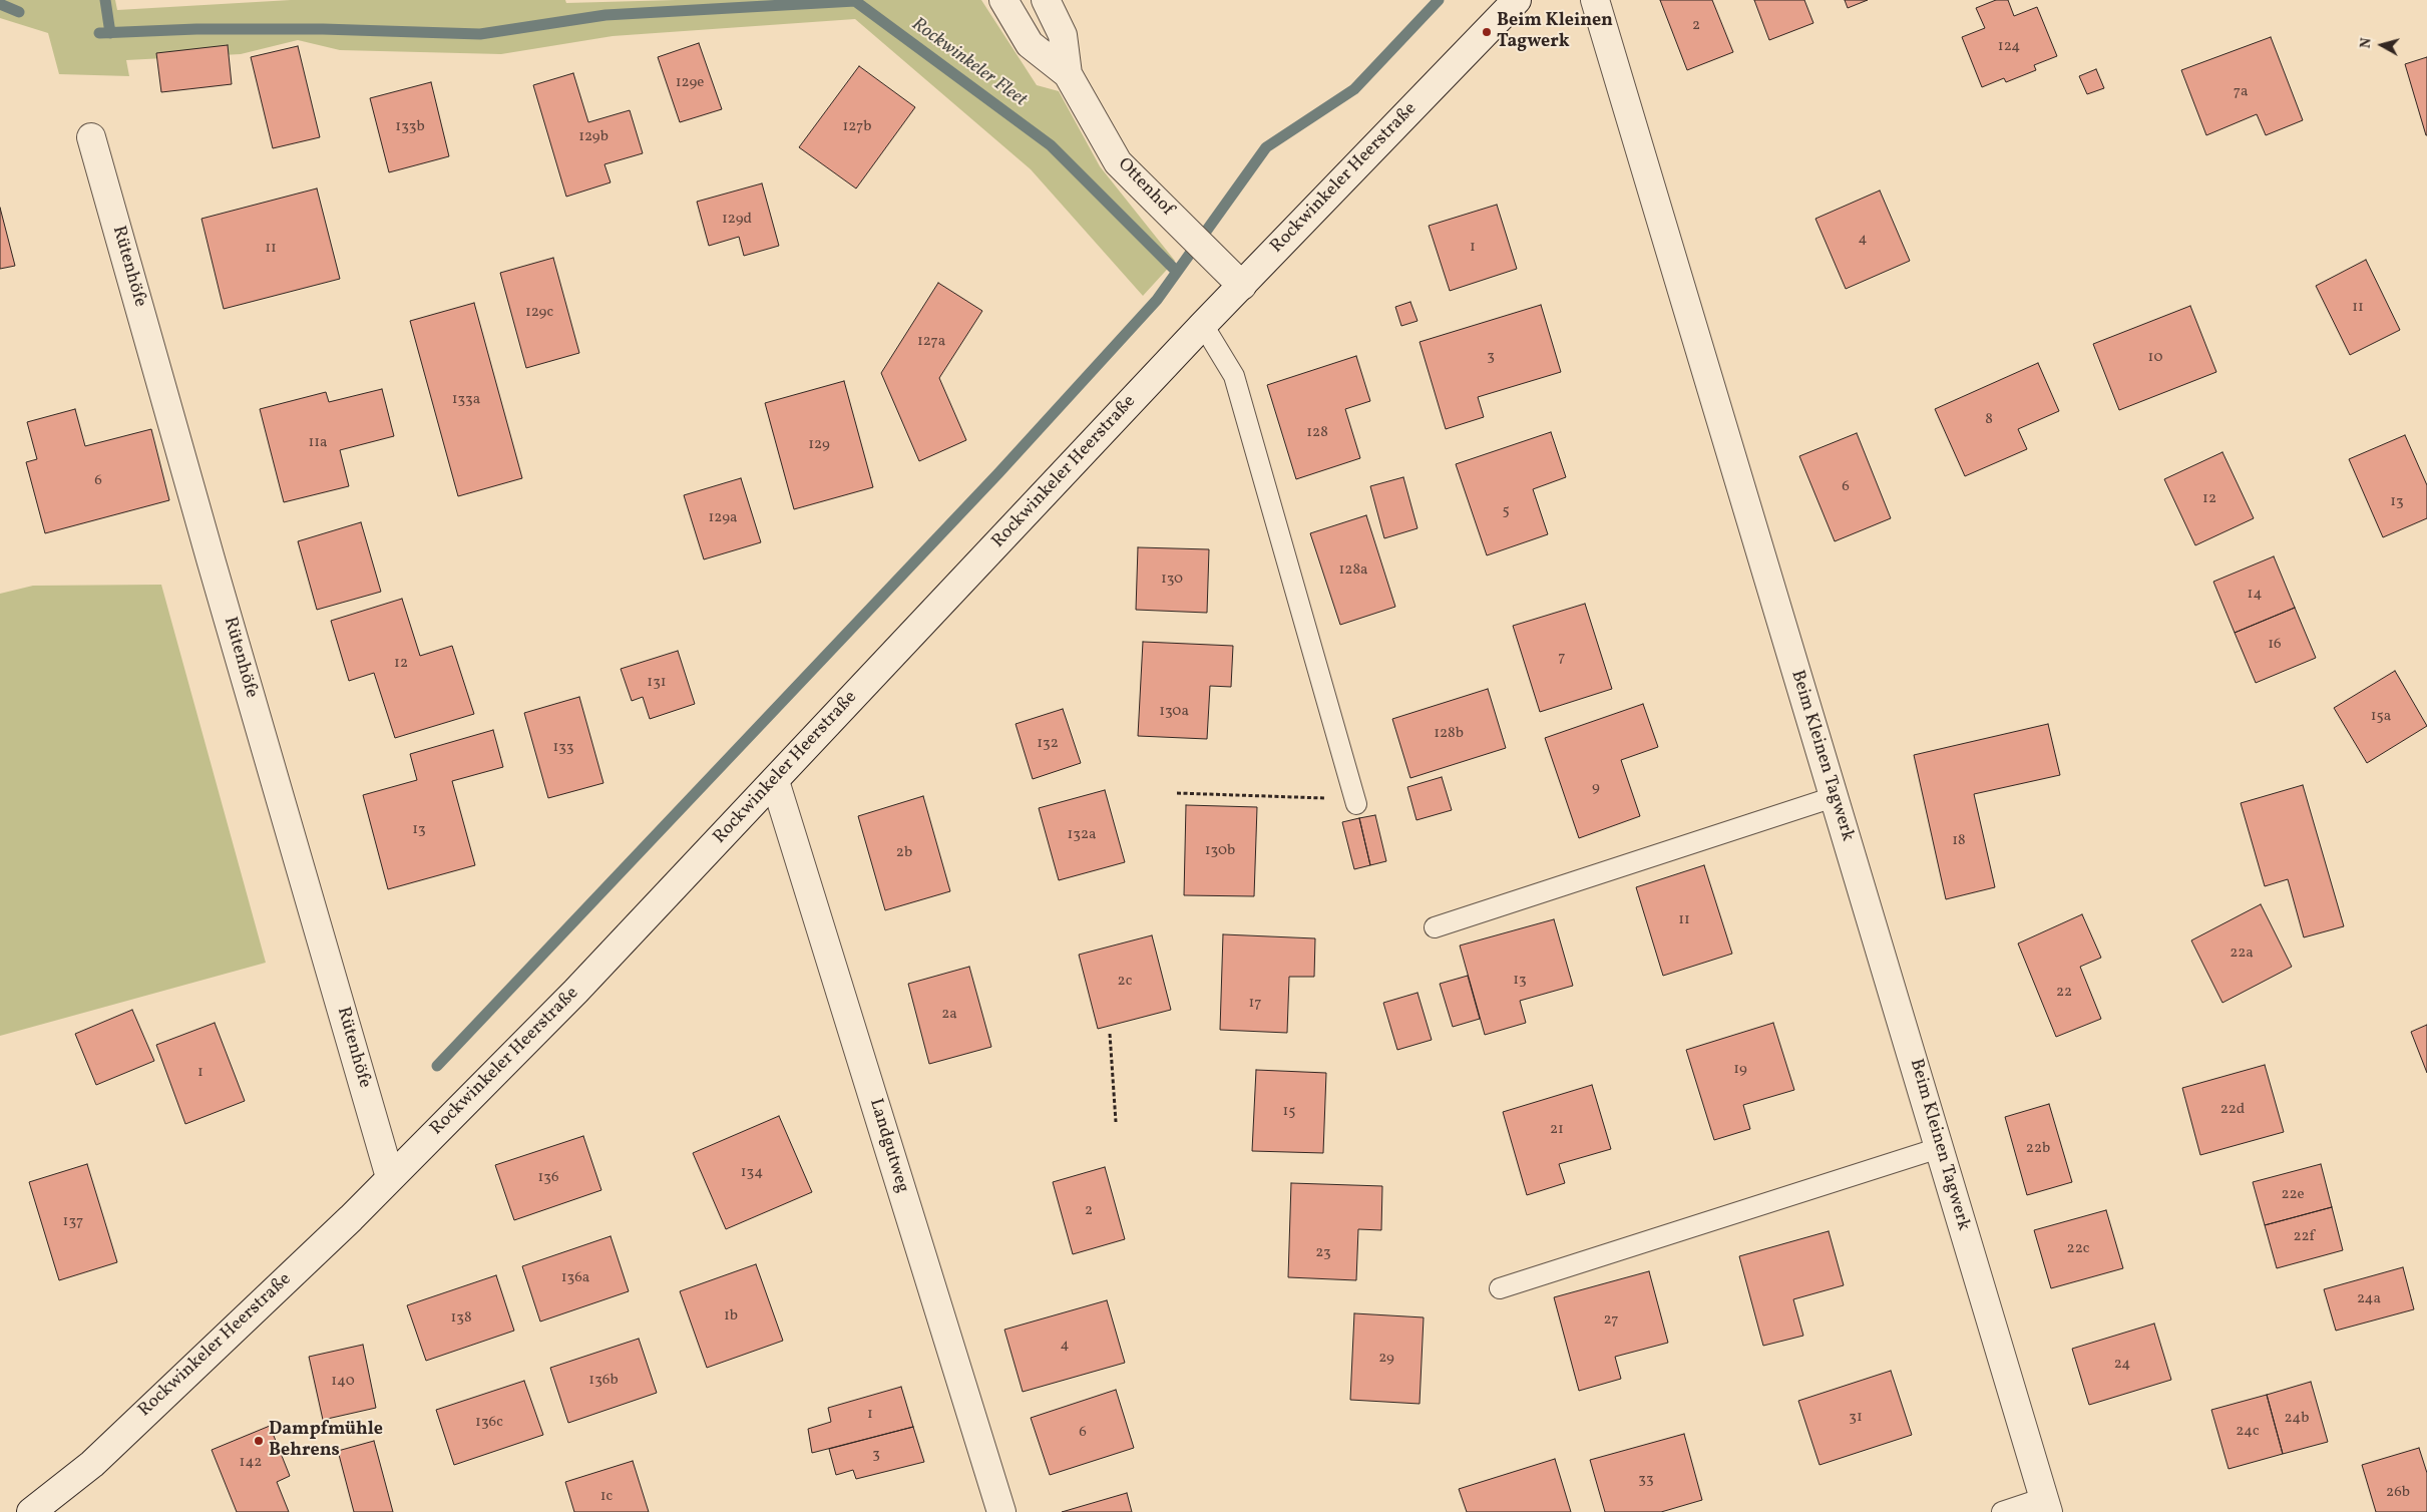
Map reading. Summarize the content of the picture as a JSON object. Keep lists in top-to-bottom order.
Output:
{
  "streets": {
    "street": [
      "Rockwinkeler Heerstraße",
      "Ottenhof",
      "Rütenhöfe",
      "Beim Kleinen Tagwerk",
      "Landgutweg"
    ]
  },
  "crossings": [
    ["Rockwinkeler Heerstraße", "Ottenhof"],
    ["Rockwinkeler Heerstraße", "Rütenhöfe"],
    ["Rockwinkeler Heerstraße", "Landgutweg"]
  ],
  "water": ["Rockwinkeler Fleet"],
  "places": ["Beim Kleinen Tagwerk", "Dampfmühle Behrens"],
  "house_numbers": [
    "2",
    "124",
    "129e",
    "7a",
    "133b",
    "127b",
    "129b",
    "129d",
    "4",
    "1",
    "11",
    "11",
    "129c",
    "127a",
    "3",
    "10",
    "133a",
    "8",
    "128",
    "11a",
    "129",
    "6",
    "6",
    "12",
    "13",
    "5",
    "129a",
    "128a",
    "130",
    "14",
    "16",
    "7",
    "12",
    "131",
    "130a",
    "15a",
    "128b",
    "132",
    "133",
    "9",
    "13",
    "132a",
    "18",
    "130b",
    "2b",
    "11",
    "22a",
    "13",
    "2c",
    "22",
    "17",
    "2a",
    "19",
    "1",
    "22d",
    "15",
    "21",
    "22b",
    "134",
    "136",
    "22e",
    "2",
    "137",
    "22f",
    "22c",
    "23",
    "136a",
    "24a",
    "1b",
    "138",
    "27",
    "4",
    "29",
    "24",
    "136b",
    "140",
    "1",
    "31",
    "24b",
    "136c",
    "24c",
    "6",
    "3",
    "142",
    "33",
    "26b",
    "1c"
  ],
  "north": "left"
}
